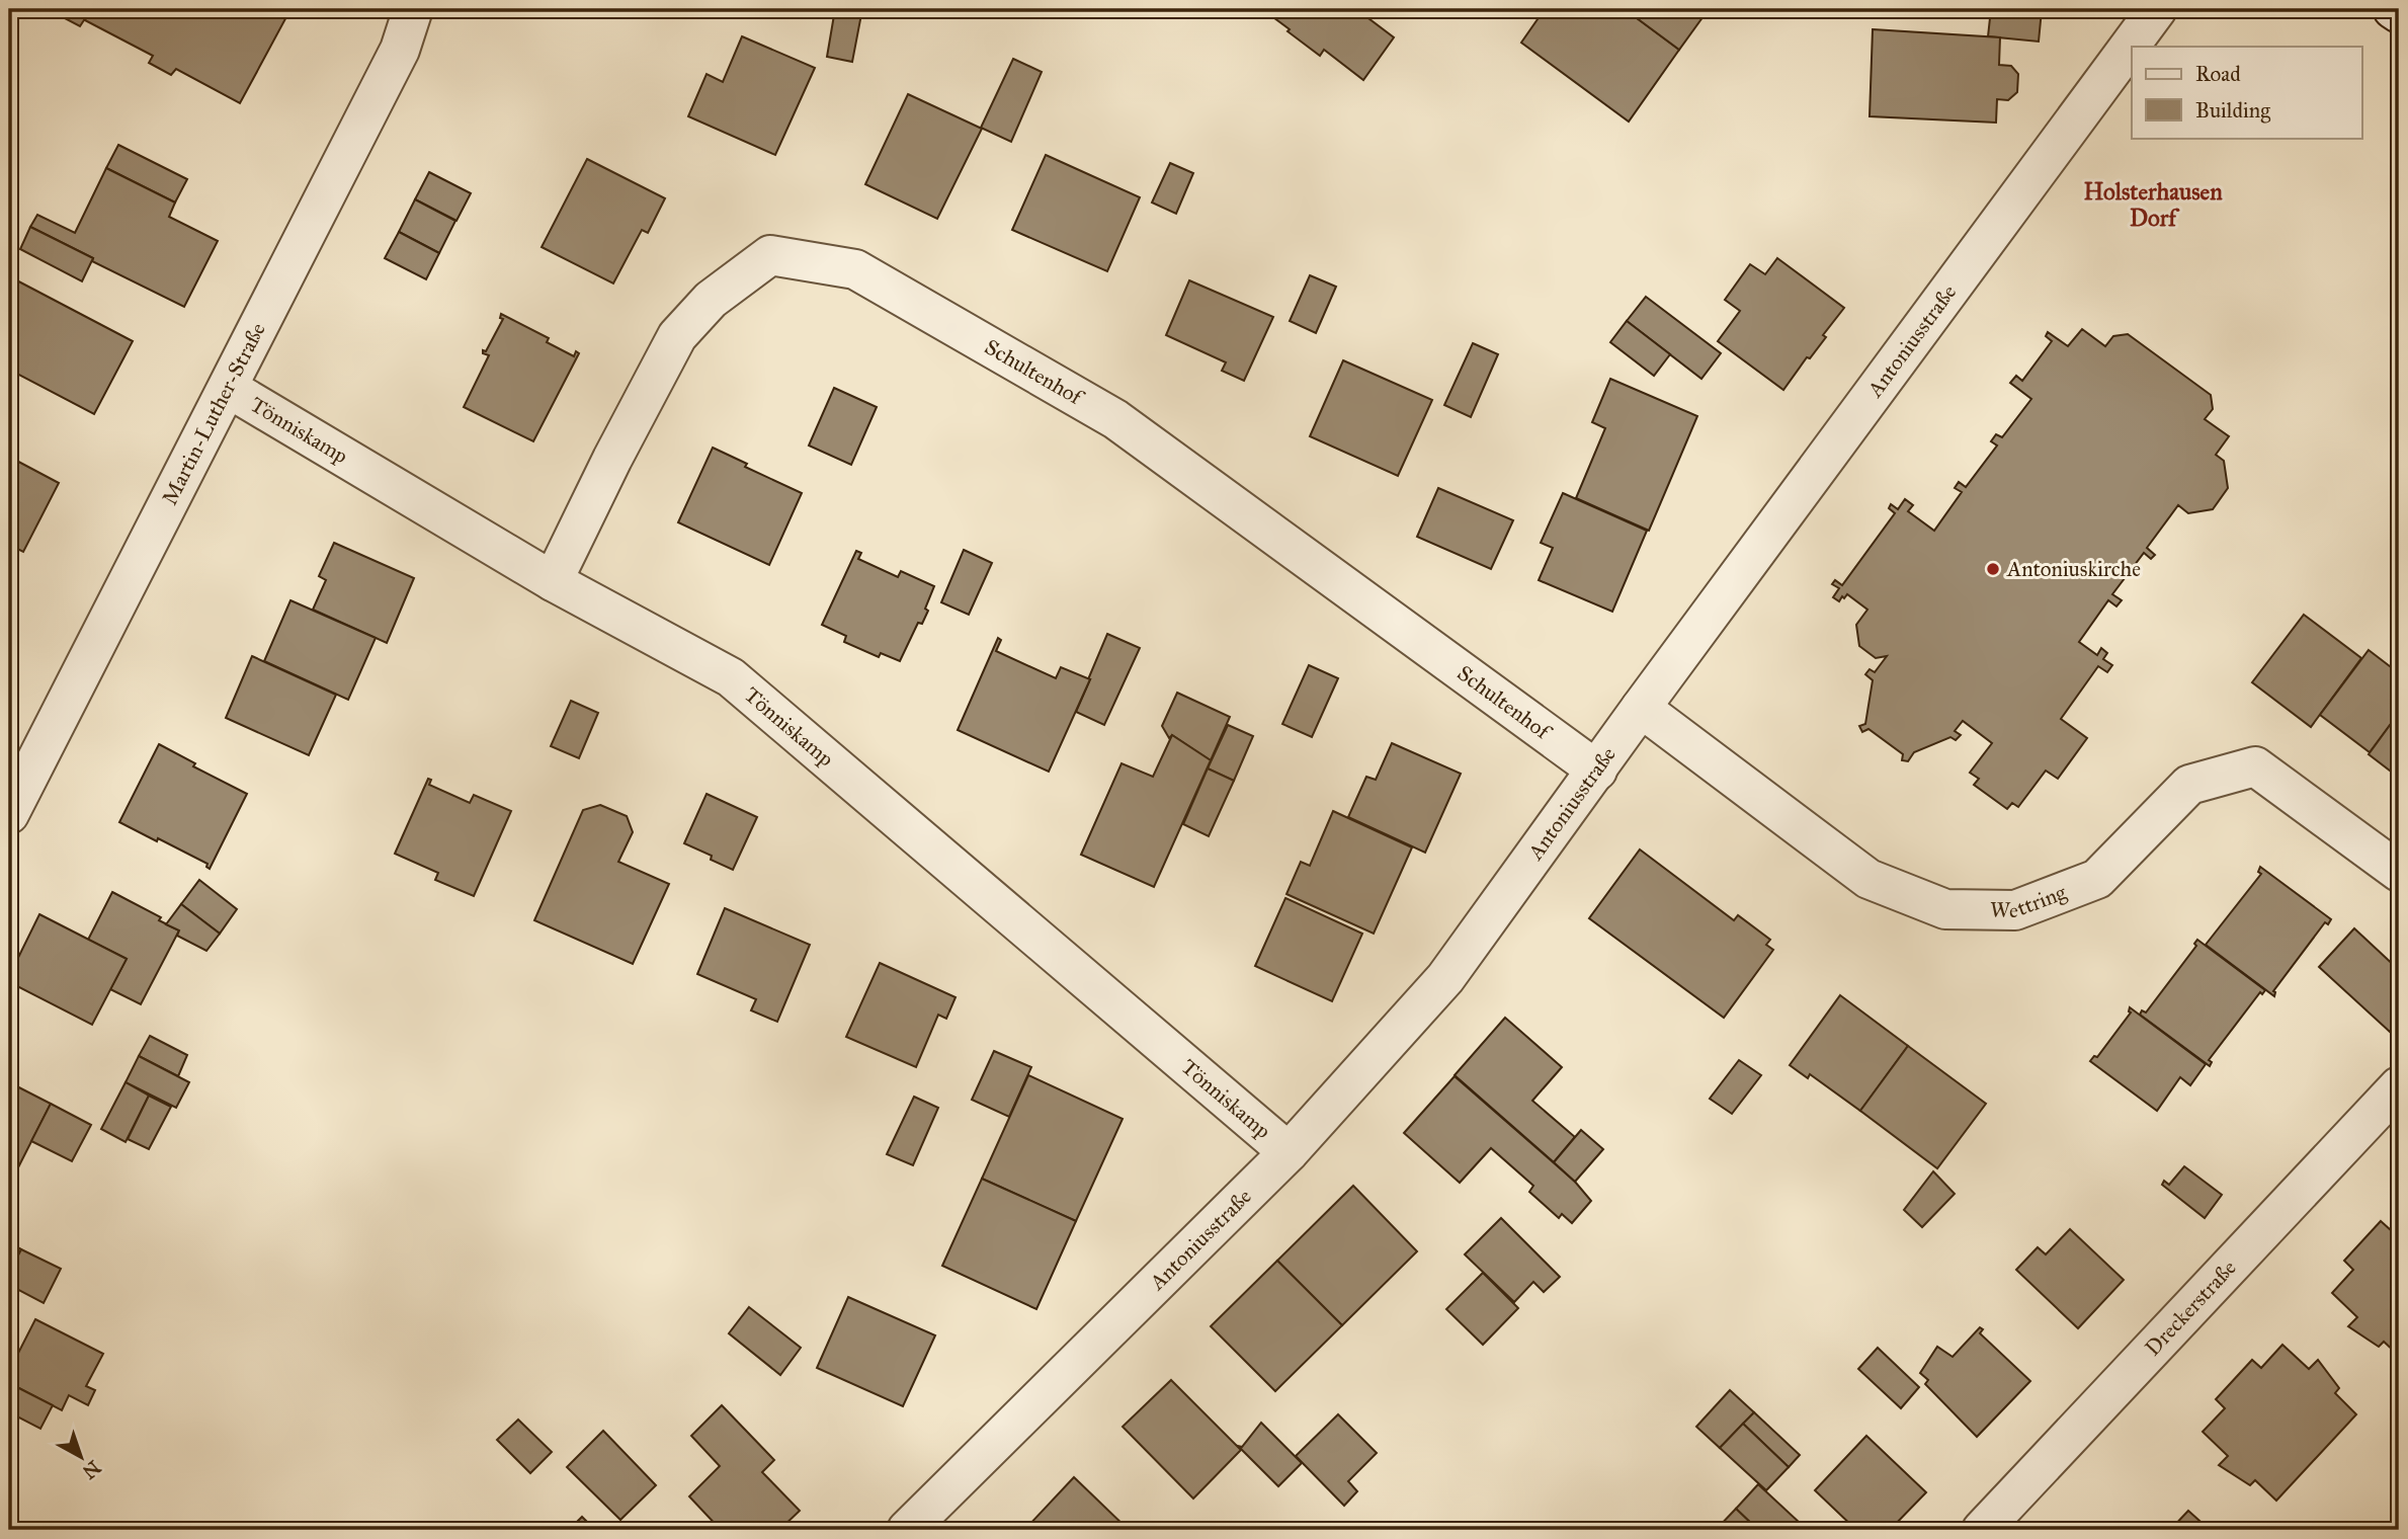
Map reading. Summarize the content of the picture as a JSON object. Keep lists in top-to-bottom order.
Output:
{
  "streets": {
    "street": [
      "Antoniusstraße",
      "Schultenhof",
      "Martin-Luther-Straße",
      "Tönniskamp",
      "Wettring",
      "Dreckerstraße"
    ]
  },
  "crossings": [
    ["Antoniusstraße", "Schultenhof"],
    ["Antoniusstraße", "Tönniskamp"],
    ["Antoniusstraße", "Wettring"],
    ["Schultenhof", "Tönniskamp"],
    ["Martin-Luther-Straße", "Tönniskamp"]
  ],
  "districts": ["Holsterhausen Dorf"],
  "places": ["Antoniuskirche"],
  "legend": ["Road", "Building"],
  "north": "bottom right"
}
